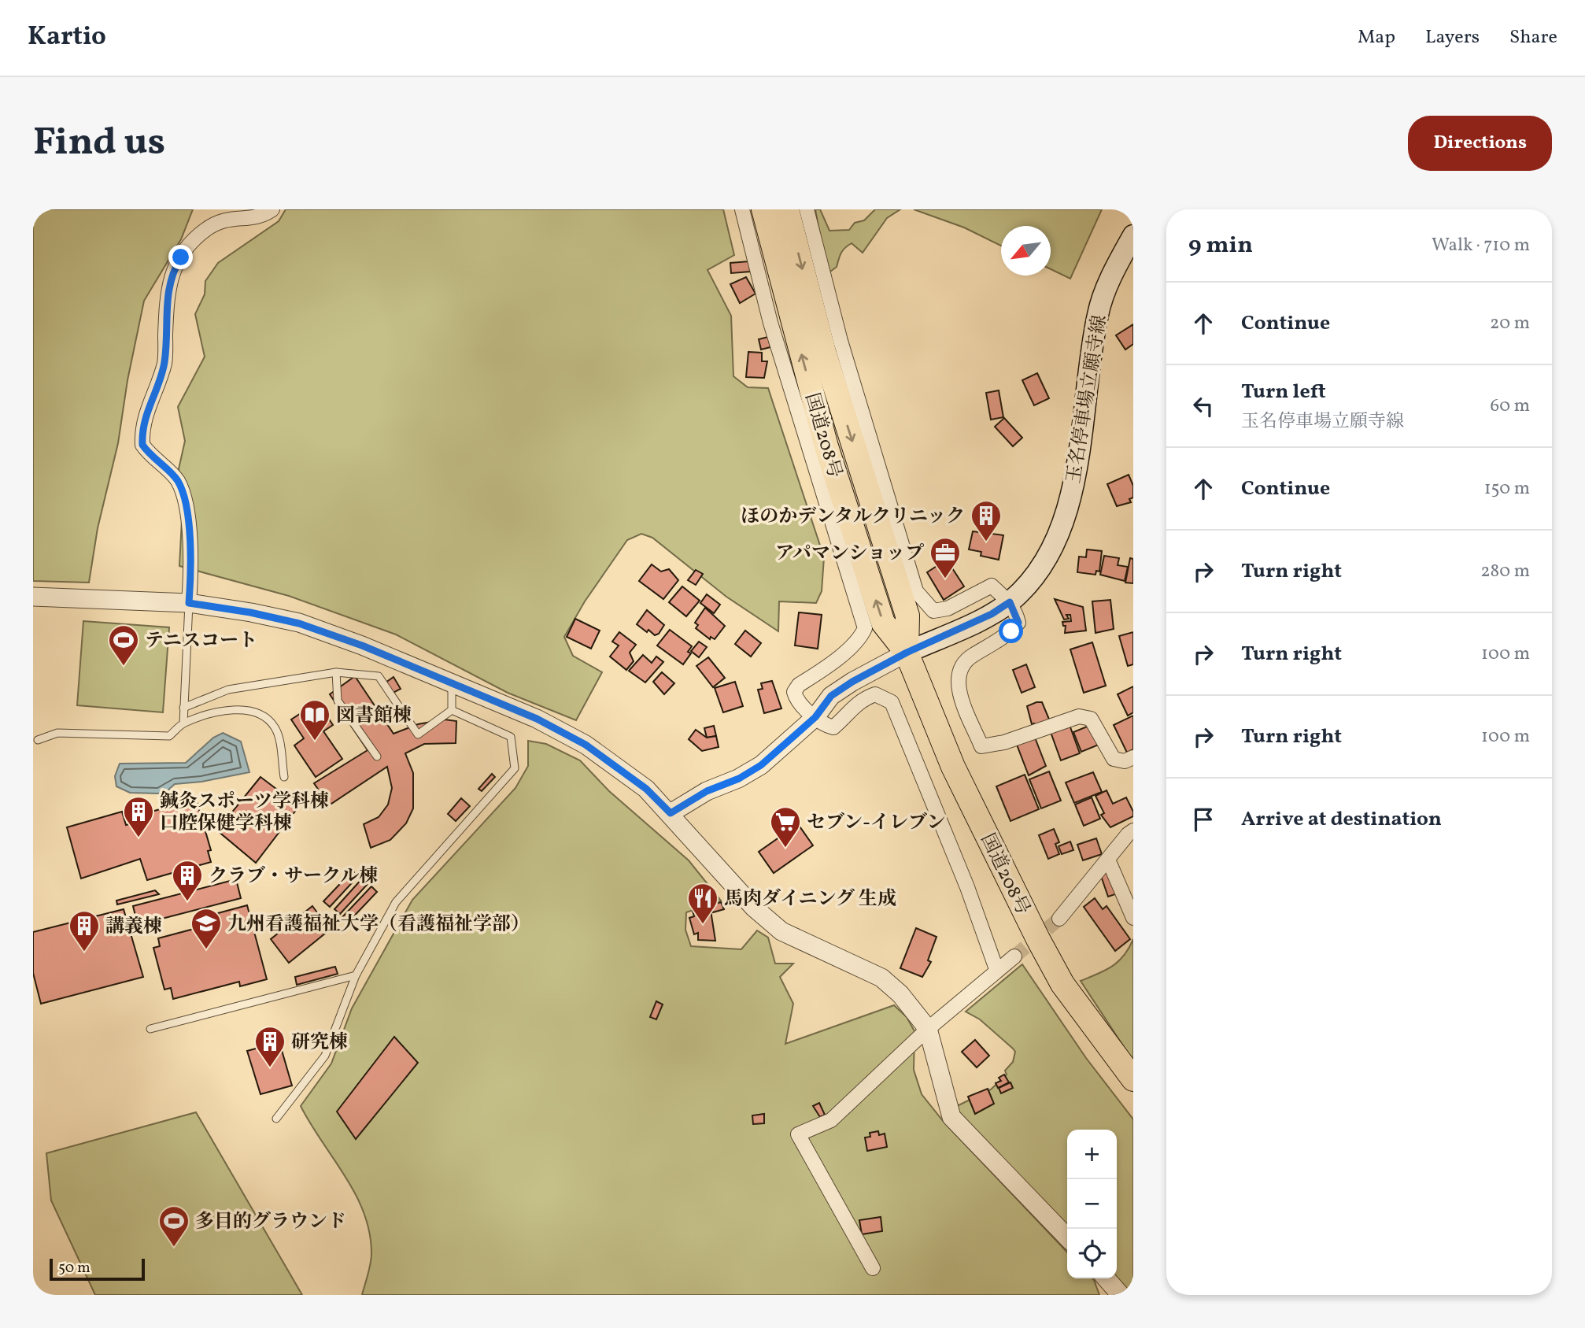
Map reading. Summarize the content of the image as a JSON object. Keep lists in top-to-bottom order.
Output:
{
  "streets": {
    "highway": ["国道208号"],
    "main road": ["玉名停車場立願寺線"]
  },
  "crossings": [
    ["玉名停車場立願寺線", "国道208号"]
  ],
  "places": {
    "building": [
      "ほのかデンタルクリニック",
      "鍼灸スポーツ学科棟 口腔保健学科棟",
      "クラブ・サークル棟",
      "講義棟",
      "研究棟"
    ],
    "office": ["アパマンショップ"],
    "sports": ["テニスコート", "多目的グラウンド"],
    "library": ["図書館棟"],
    "supermarket": ["セブン-イレブン"],
    "restaurant": ["馬肉ダイニング 生成"],
    "school or university": ["九州看護福祉大学（看護福祉学部）"]
  },
  "scale_bar": "50 m",
  "north": "bottom left",
  "page": {
    "header": "Kartio",
    "nav": ["Map", "Layers", "Share"],
    "buttons": "Directions",
    "title": "Find us",
    "heading": ["9 min", "Walk · 710 m"],
    "list": [
      ["Continue", "20 m"],
      ["Turn left", "玉名停車場立願寺線", "60 m"],
      ["Continue", "150 m"],
      ["Turn right", "280 m"],
      ["Turn right", "100 m"],
      ["Turn right", "100 m"],
      "Arrive at destination"
    ],
    "map_buttons": ["+", "−"],
    "scale": "50 m"
  }
}
